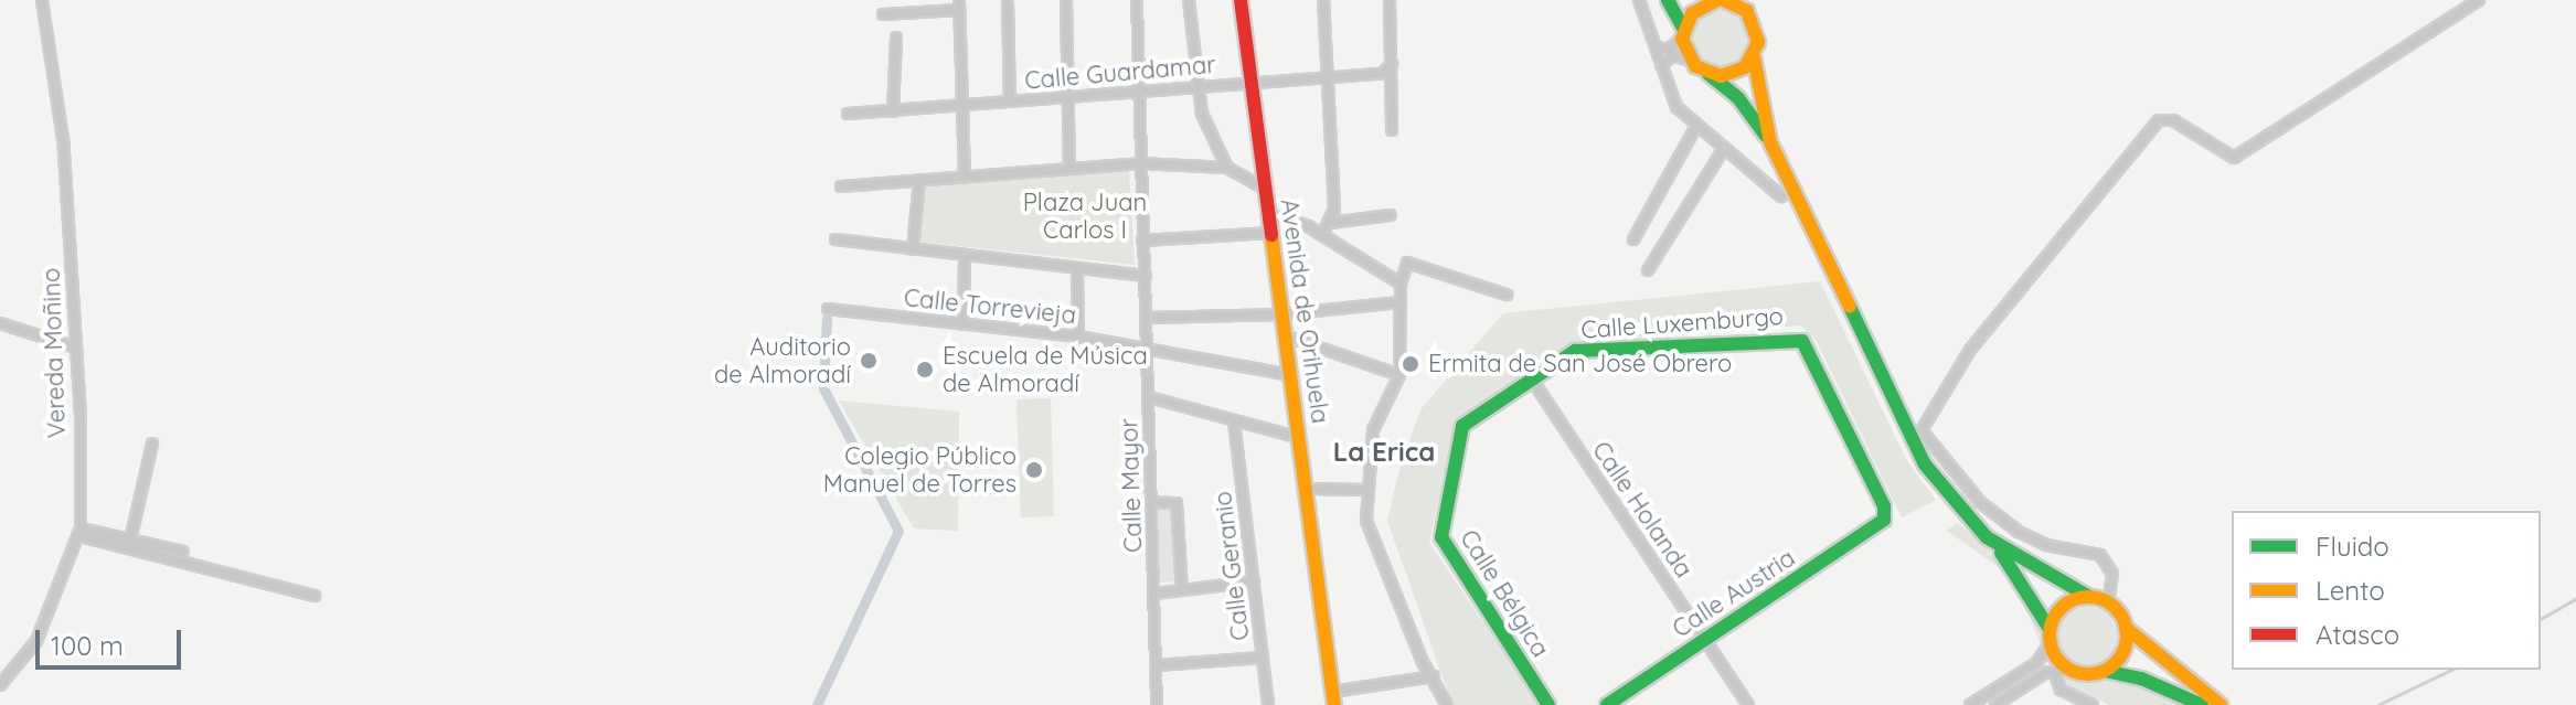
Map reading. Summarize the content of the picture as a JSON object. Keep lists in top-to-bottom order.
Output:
{
  "streets": {
    "main road": [
      "Avenida de Orihuela",
      "Calle Luxemburgo",
      "Calle Bélgica",
      "Calle Austria"
    ],
    "street": [
      "Calle Guardamar",
      "Calle Torrevieja",
      "Vereda Moñino",
      "Calle Mayor",
      "Calle Holanda",
      "Calle Geranio"
    ]
  },
  "crossings": [
    ["Calle Guardamar", "Avenida de Orihuela"],
    ["Calle Guardamar", "Calle Mayor"],
    ["Calle Torrevieja", "Avenida de Orihuela"],
    ["Calle Torrevieja", "Calle Mayor"],
    ["Calle Luxemburgo", "Calle Holanda"],
    ["Calle Luxemburgo", "Calle Bélgica"],
    ["Calle Luxemburgo", "Calle Austria"],
    ["Calle Holanda", "Calle Bélgica"],
    ["Calle Holanda", "Calle Austria"]
  ],
  "districts": ["La Erica"],
  "parks": ["Plaza Juan Carlos I"],
  "places": [
    "Auditorio de Almoradí",
    "Ermita de San José Obrero",
    "Escuela de Música de Almoradí",
    "Colegio Público Manuel de Torres"
  ],
  "legend": ["Fluido", "Lento", "Atasco"],
  "scale_bar": "100 m"
}
